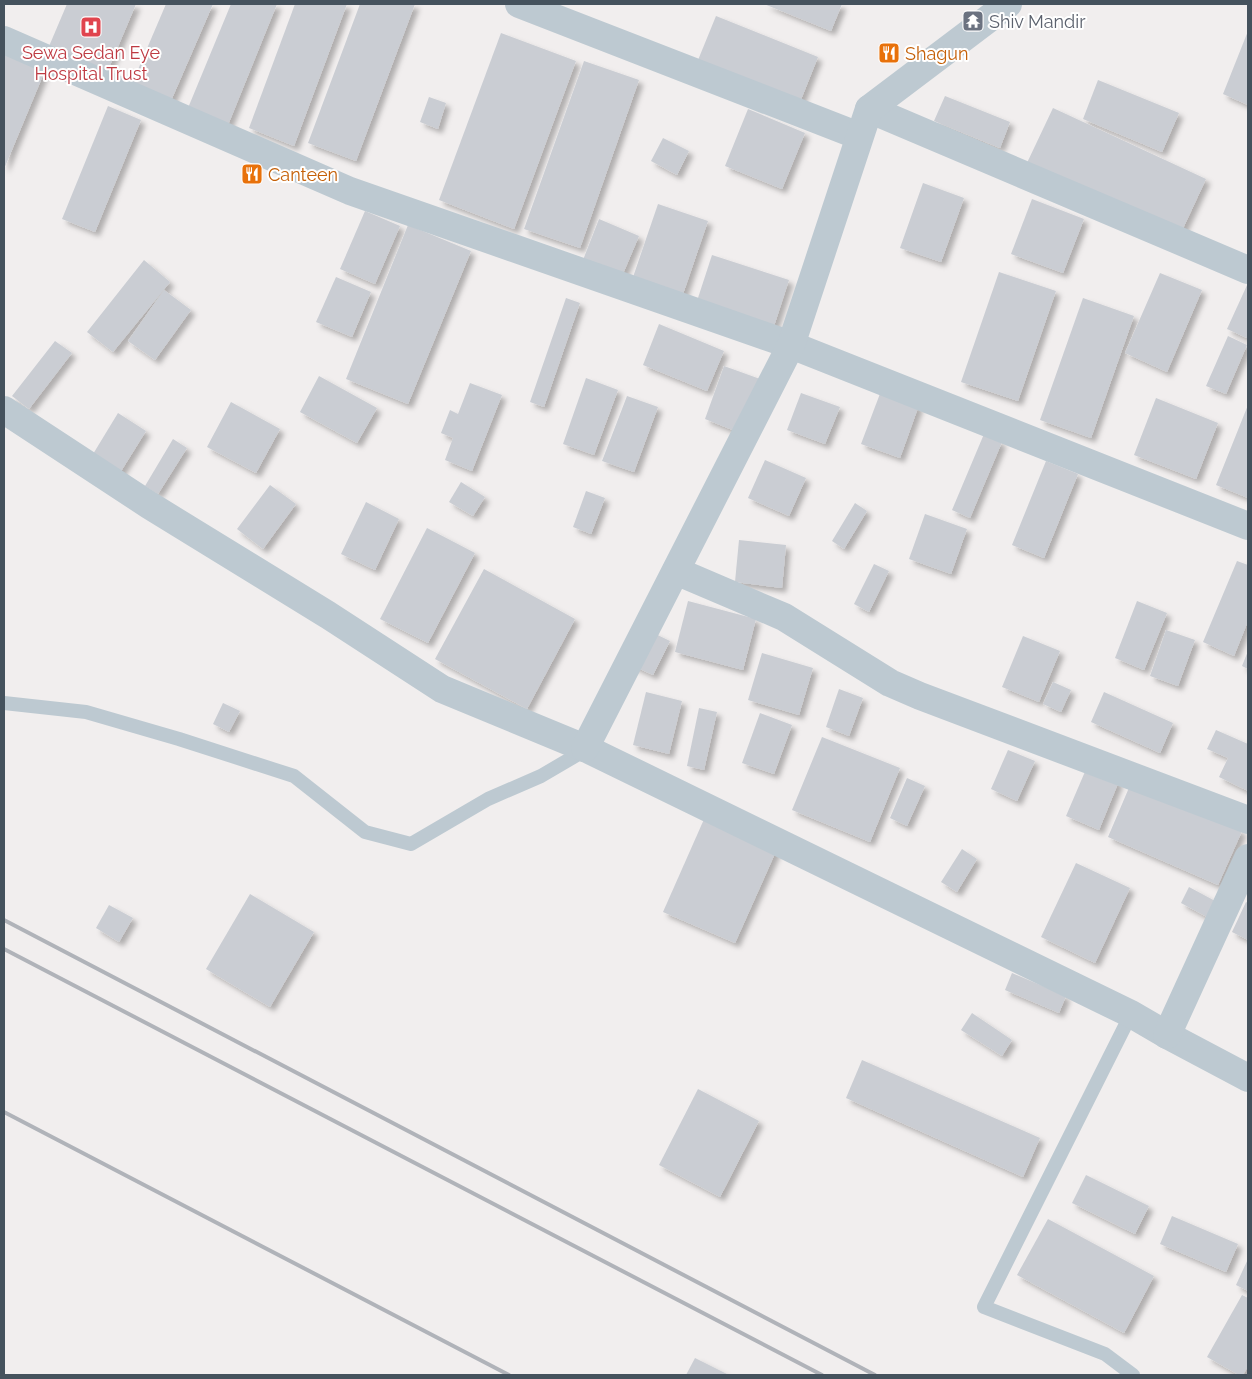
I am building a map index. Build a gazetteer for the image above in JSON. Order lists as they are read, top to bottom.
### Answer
{
  "places": {
    "temple": ["Shiv Mandir"],
    "hospital": ["Sewa Sedan Eye Hospital Trust"],
    "restaurant": ["Shagun", "Canteen"]
  }
}
